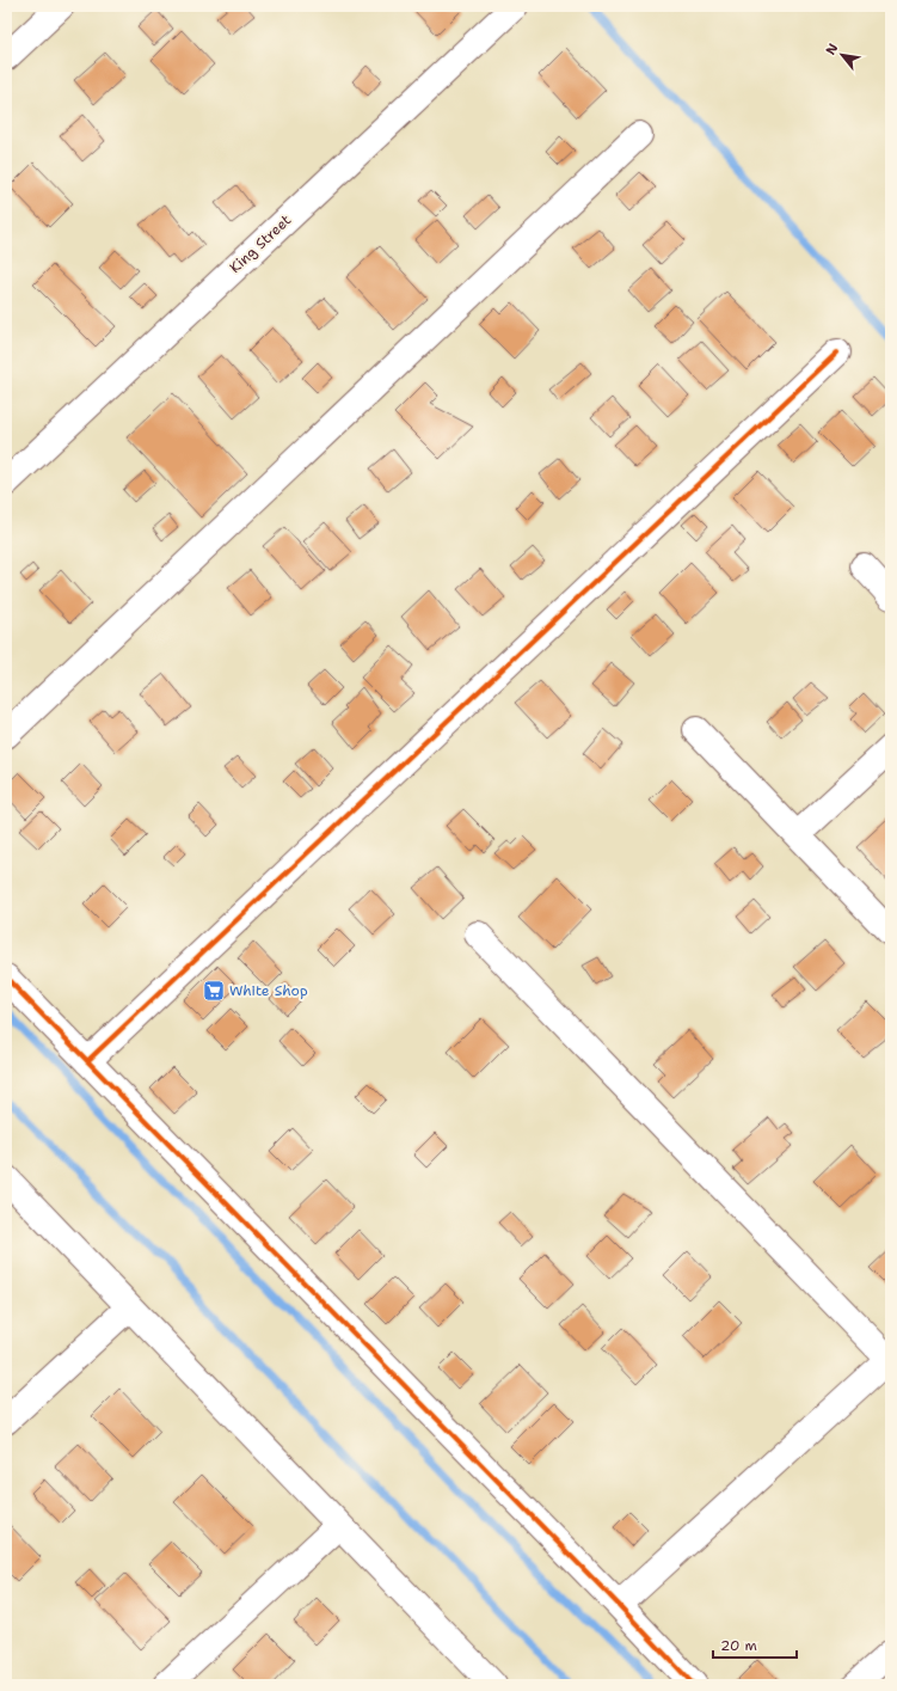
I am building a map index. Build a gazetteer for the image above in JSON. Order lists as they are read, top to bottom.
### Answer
{
  "streets": {
    "street": ["King Street"]
  },
  "places": {
    "supermarket": ["White Shop"]
  },
  "scale_bar": "20 m",
  "north": "top left"
}
